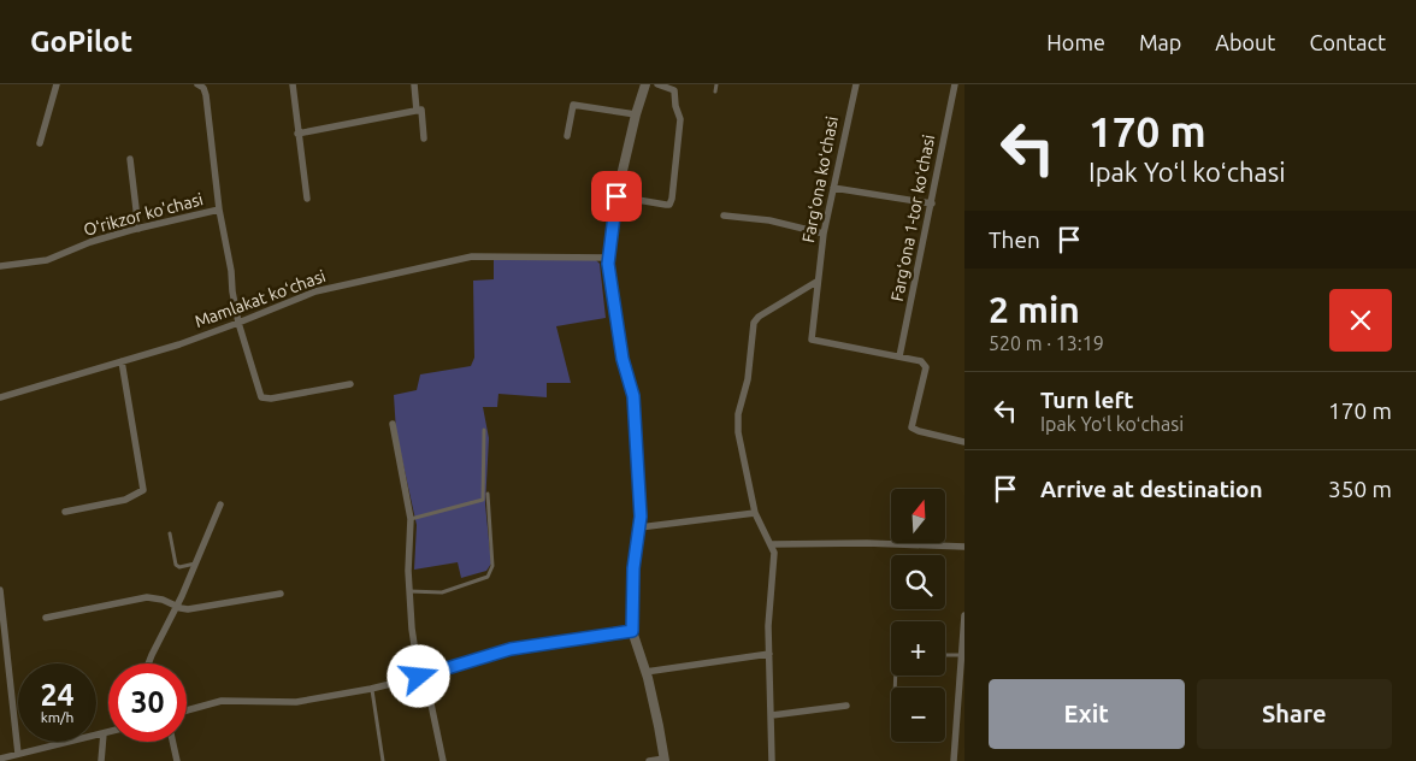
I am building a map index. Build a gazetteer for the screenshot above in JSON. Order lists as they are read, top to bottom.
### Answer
{
  "streets": {
    "street": [
      "Fargʻona koʻchasi",
      "Oʻrikzor ko'chasi",
      "Fargʻona 1-tor koʻchasi",
      "Mamlakat koʻchasi"
    ]
  },
  "crossings": [
    ["Fargʻona koʻchasi", "Fargʻona 1-tor koʻchasi"],
    ["Oʻrikzor ko'chasi", "Mamlakat koʻchasi"]
  ],
  "north": "top",
  "page": {
    "header": "GoPilot",
    "nav": [
      "Home",
      "Map",
      "About",
      "Contact"
    ],
    "turn": ["170 m", "Ipak Yoʻl koʻchasi"],
    "then": "Then",
    "heading": ["2 min", "520 m · 13:19"],
    "list": [
      {
        "name": "Turn left",
        "note": "Ipak Yoʻl koʻchasi",
        "value": "170 m"
      },
      {
        "name": "Arrive at destination",
        "value": "350 m"
      }
    ],
    "map_buttons": ["+", "−"],
    "speed": "24 km/h",
    "limit": "30",
    "buttons": ["Exit", "Share"]
  }
}
